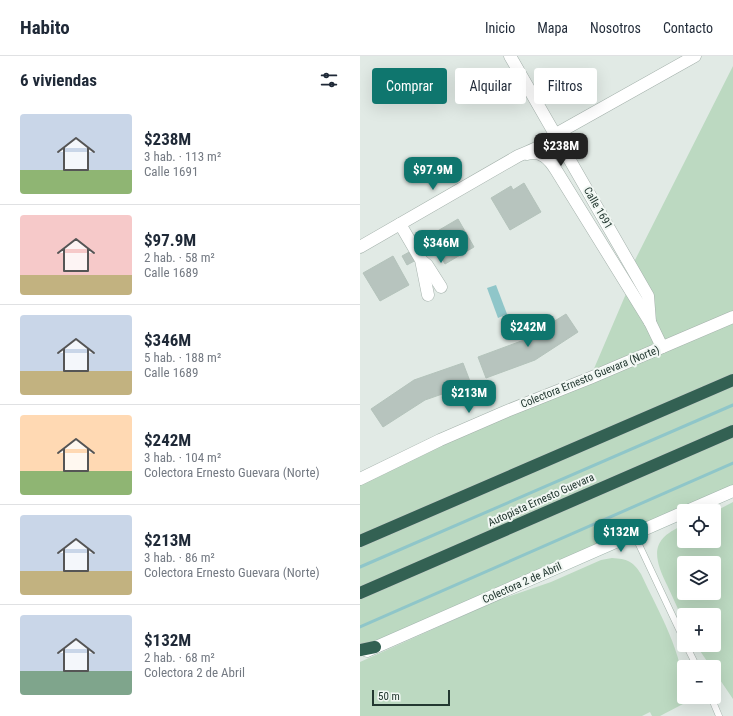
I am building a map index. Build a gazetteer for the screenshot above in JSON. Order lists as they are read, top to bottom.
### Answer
{
  "streets": {
    "highway": ["Autopista Ernesto Guevara"],
    "street": ["Calle 1691", "Colectora Ernesto Guevara (Norte)", "Colectora 2 de Abril"]
  },
  "crossings": [
    ["Calle 1691", "Colectora Ernesto Guevara (Norte)"]
  ],
  "scale_bar": "50 m",
  "page": {
    "header": "Habito",
    "nav": [
      "Inicio",
      "Mapa",
      "Nosotros",
      "Contacto"
    ],
    "heading": "6 viviendas",
    "chip": ["Comprar", "Alquilar", "Filtros"],
    "list": [
      {
        "name": "$238M",
        "note": "3 hab. · 113 m² · Calle 1691"
      },
      {
        "name": "$97.9M",
        "note": "2 hab. · 58 m² · Calle 1689"
      },
      {
        "name": "$346M",
        "note": "5 hab. · 188 m² · Calle 1689"
      },
      {
        "name": "$242M",
        "note": "3 hab. · 104 m² · Colectora Ernesto Guevara (Norte)"
      },
      {
        "name": "$213M",
        "note": "3 hab. · 86 m² · Colectora Ernesto Guevara (Norte)"
      },
      {
        "name": "$132M",
        "note": "2 hab. · 68 m² · Colectora 2 de Abril"
      }
    ],
    "price": [
      "$238M",
      "$97.9M",
      "$346M",
      "$242M",
      "$213M",
      "$132M"
    ],
    "map_buttons": ["+", "−"],
    "scale": "50 m"
  }
}
